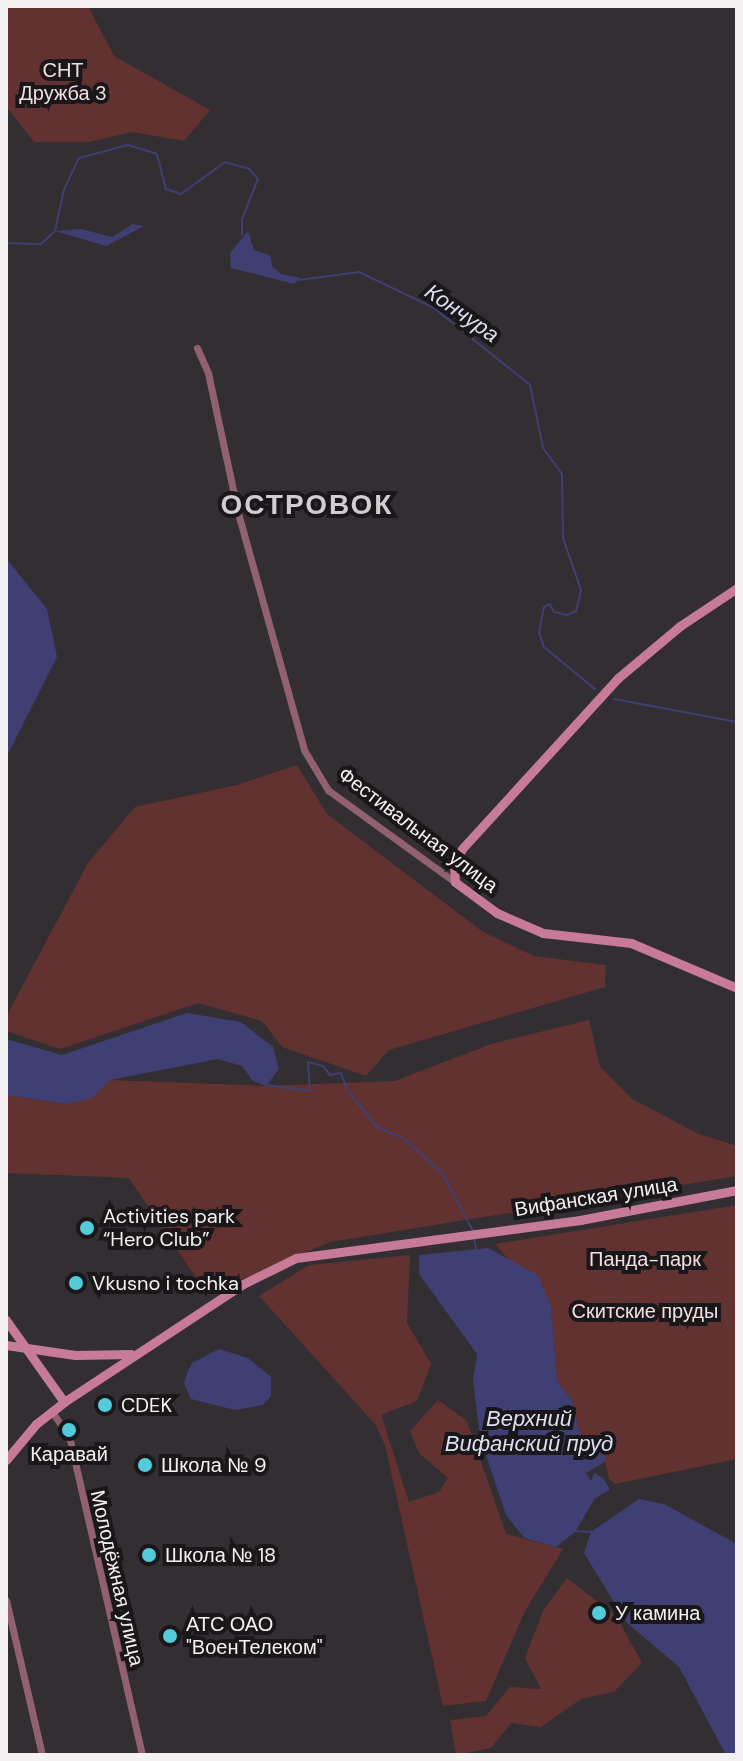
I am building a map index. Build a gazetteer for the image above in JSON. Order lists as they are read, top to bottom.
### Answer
{
  "streets": {
    "main road": ["Фестивальная улица", "Вифанская улица"],
    "street": ["Молодёжная улица"]
  },
  "crossings": [
    ["Вифанская улица", "Молодёжная улица"]
  ],
  "districts": ["ОСТРОВОК"],
  "water": ["Кончура", "Верхний Вифанский пруд"],
  "parks": ["СНТ Дружба 3", "Панда-парк", "Скитские пруды"],
  "places": [
    "Activities park “Hero Club”",
    "Vkusno i tochka",
    "CDEK",
    "Каравай",
    "Школа № 9",
    "Школа № 18",
    "У камина",
    "АТС ОАО \"ВоенТелеком\""
  ]
}
